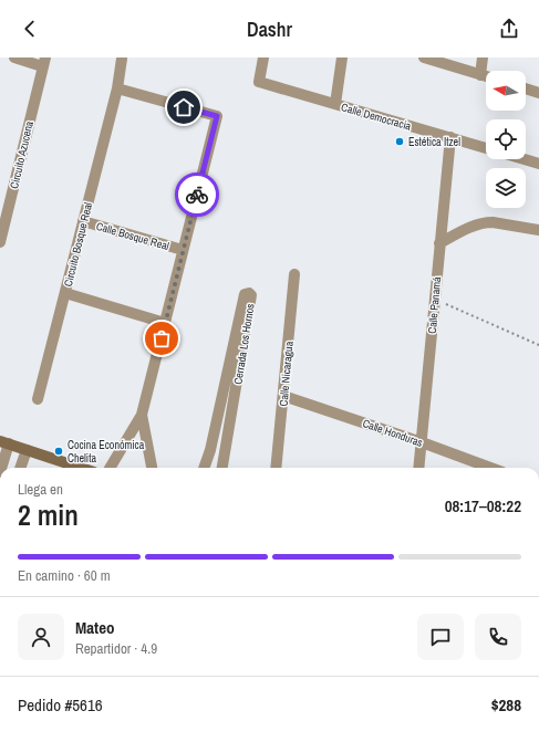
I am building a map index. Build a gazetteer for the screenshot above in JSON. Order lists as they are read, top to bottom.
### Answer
{
  "streets": {
    "street": [
      "Calle Democracia",
      "Circuito Azucena",
      "Calle Bosque Real",
      "Circuito Bosque Real",
      "Calle Panamá",
      "Cerrada Los Hornos",
      "Calle Nicaragua",
      "Calle Honduras"
    ]
  },
  "crossings": [
    ["Calle Democracia", "Calle Panamá"],
    ["Calle Bosque Real", "Circuito Bosque Real"],
    ["Calle Panamá", "Calle Honduras"],
    ["Calle Nicaragua", "Calle Honduras"]
  ],
  "places": ["Estética Itzel", "Cocina Económica Chelita"],
  "north": "left",
  "page": {
    "header": "Dashr",
    "heading": ["2 min", "Llega en", "08:17–08:22"],
    "panel": [
      "Mateo",
      "Repartidor · 4.9",
      "Pedido #5616",
      "$288"
    ],
    "bar": "En camino · 60 m"
  }
}
